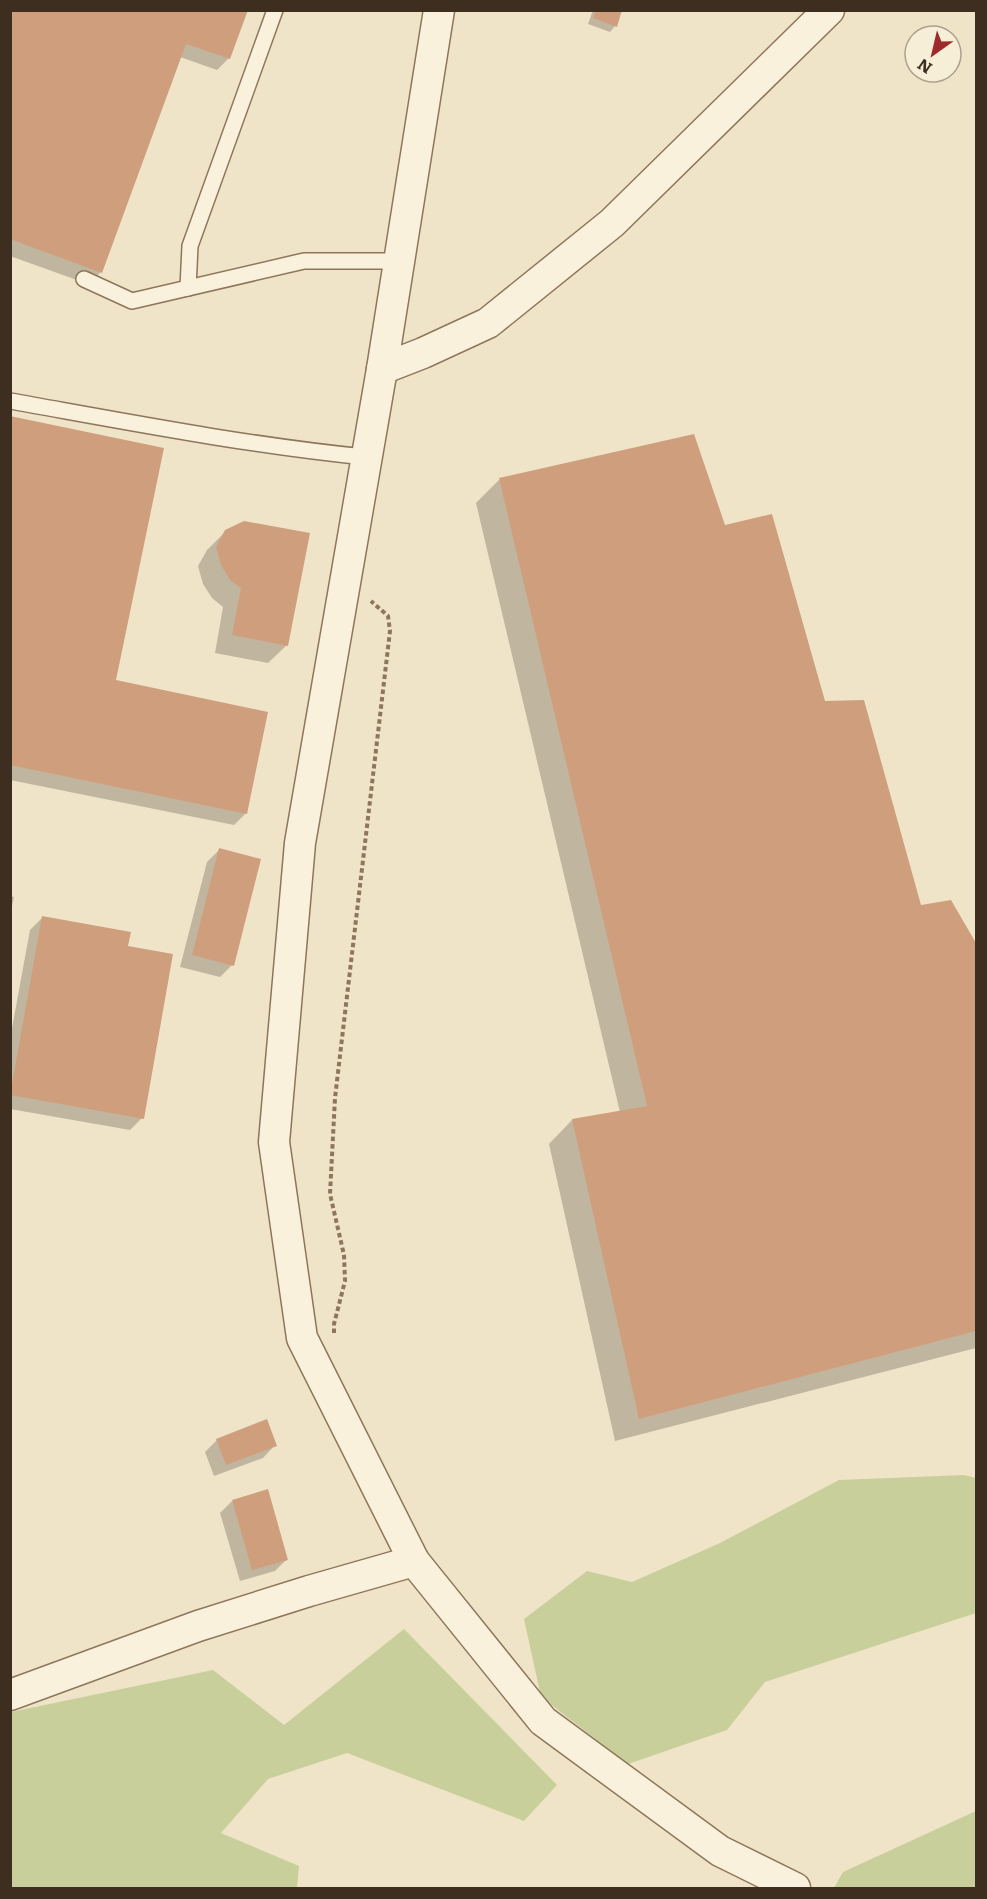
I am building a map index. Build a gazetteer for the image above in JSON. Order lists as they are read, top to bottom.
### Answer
{
  "north": "bottom left"
}
